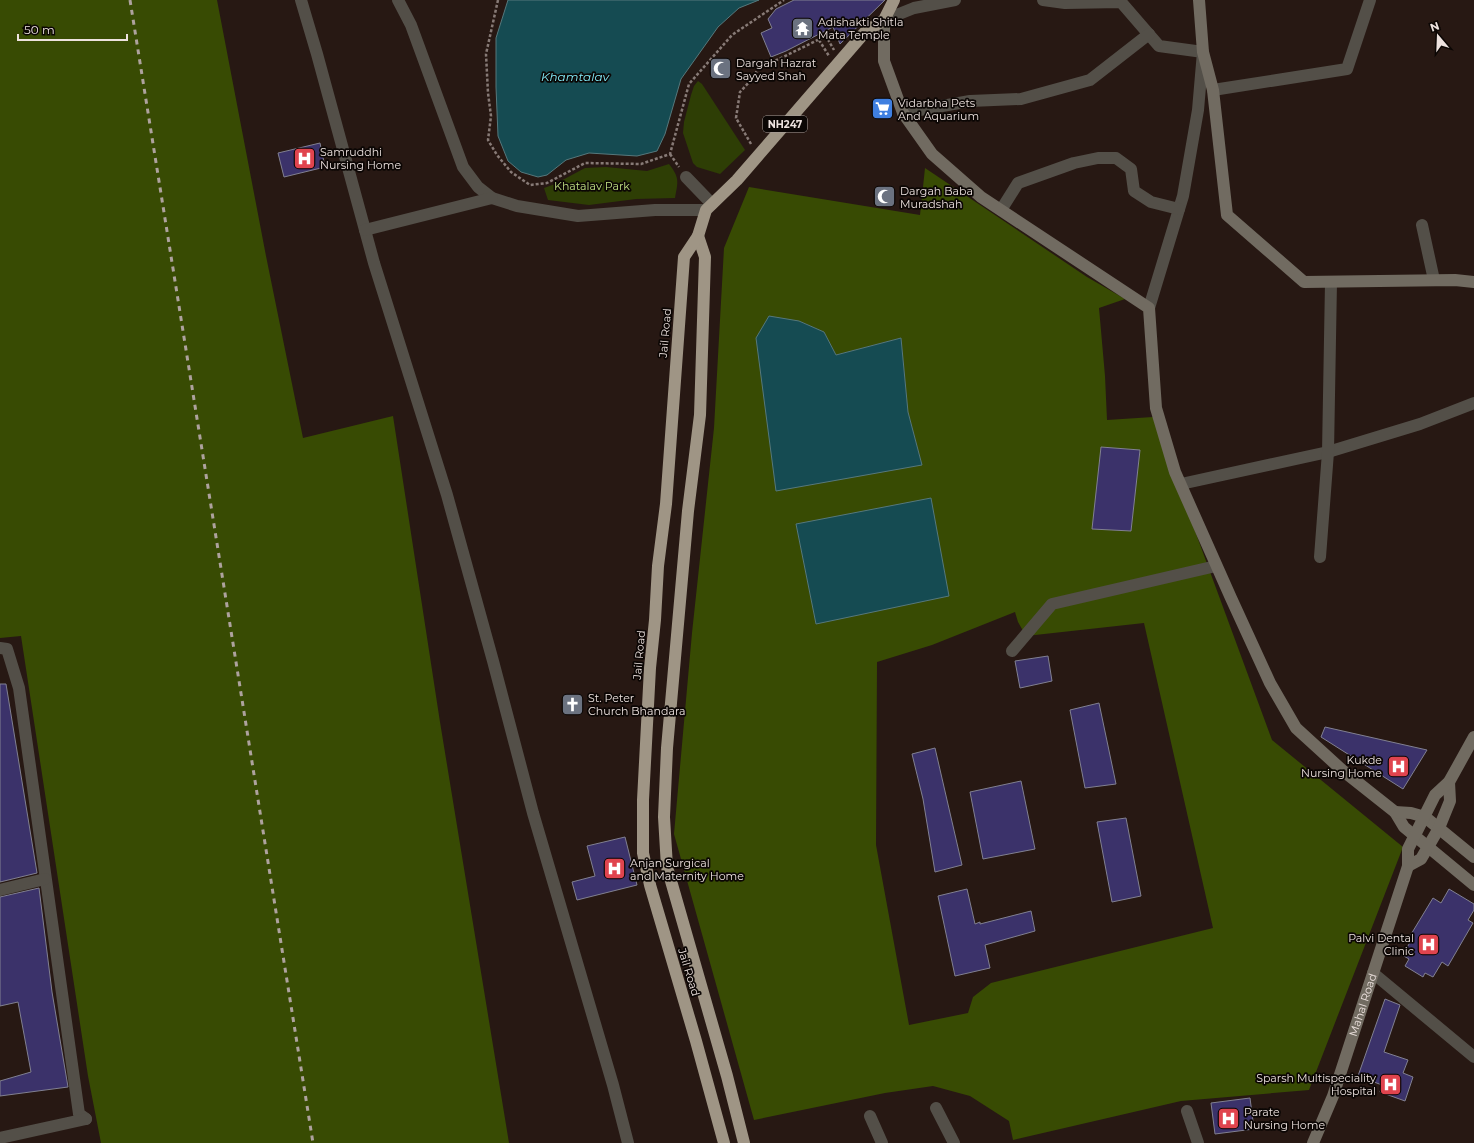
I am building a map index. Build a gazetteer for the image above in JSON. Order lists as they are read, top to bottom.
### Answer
{
  "streets": {
    "highway": ["NH247", "Jail Road"],
    "main road": ["Mahal Road"]
  },
  "water": ["Khamtalav"],
  "parks": ["Khatalav Park"],
  "places": {
    "temple": ["Adishakti Shitla Mata Temple"],
    "mosque": ["Dargah Hazrat Sayyed Shah", "Dargah Baba Muradshah"],
    "supermarket": ["Vidarbha Pets And Aquarium"],
    "hospital": [
      "Samruddhi Nursing Home",
      "Kukde Nursing Home",
      "Anjan Surgical and Maternity Home",
      "Palvi Dental Clinic",
      "Sparsh Multispeciality Hospital",
      "Parate Nursing Home"
    ],
    "church": ["St. Peter Church Bhandara"]
  },
  "scale_bar": "50 m",
  "north": "top"
}
